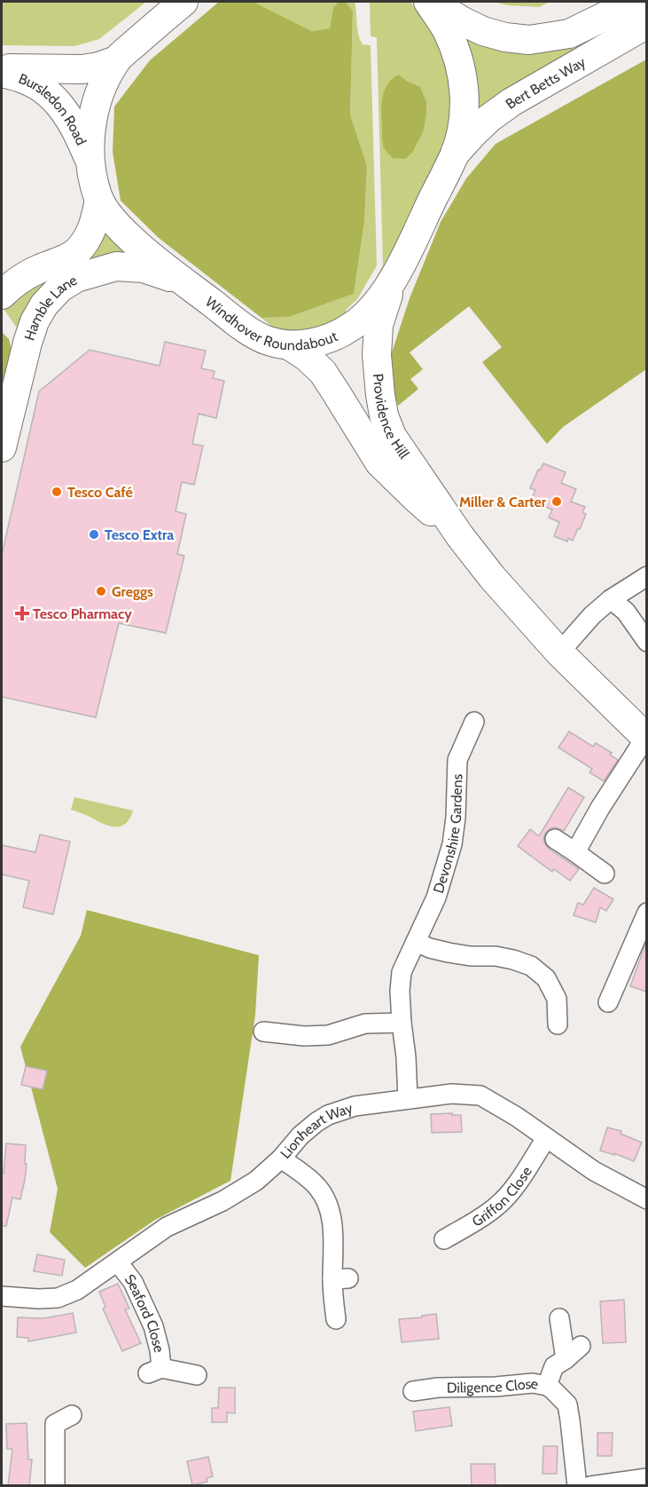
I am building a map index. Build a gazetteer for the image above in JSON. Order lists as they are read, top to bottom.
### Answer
{
  "streets": {
    "main road": [
      "Bert Betts Way",
      "Bursledon Road",
      "Hamble Lane",
      "Windhover Roundabout",
      "Providence Hill"
    ],
    "street": [
      "Devonshire Gardens",
      "Lionheart Way",
      "Griffon Close",
      "Seaford Close",
      "Diligence Close"
    ]
  },
  "crossings": [
    ["Bert Betts Way", "Windhover Roundabout"],
    ["Bursledon Road", "Windhover Roundabout"],
    ["Hamble Lane", "Windhover Roundabout"],
    ["Windhover Roundabout", "Providence Hill"],
    ["Devonshire Gardens", "Lionheart Way"],
    ["Lionheart Way", "Griffon Close"],
    ["Lionheart Way", "Seaford Close"]
  ],
  "places": {
    "other": [
      "Tesco Café",
      "Miller & Carter",
      "Tesco Extra",
      "Greggs"
    ],
    "health": ["Tesco Pharmacy"]
  }
}
